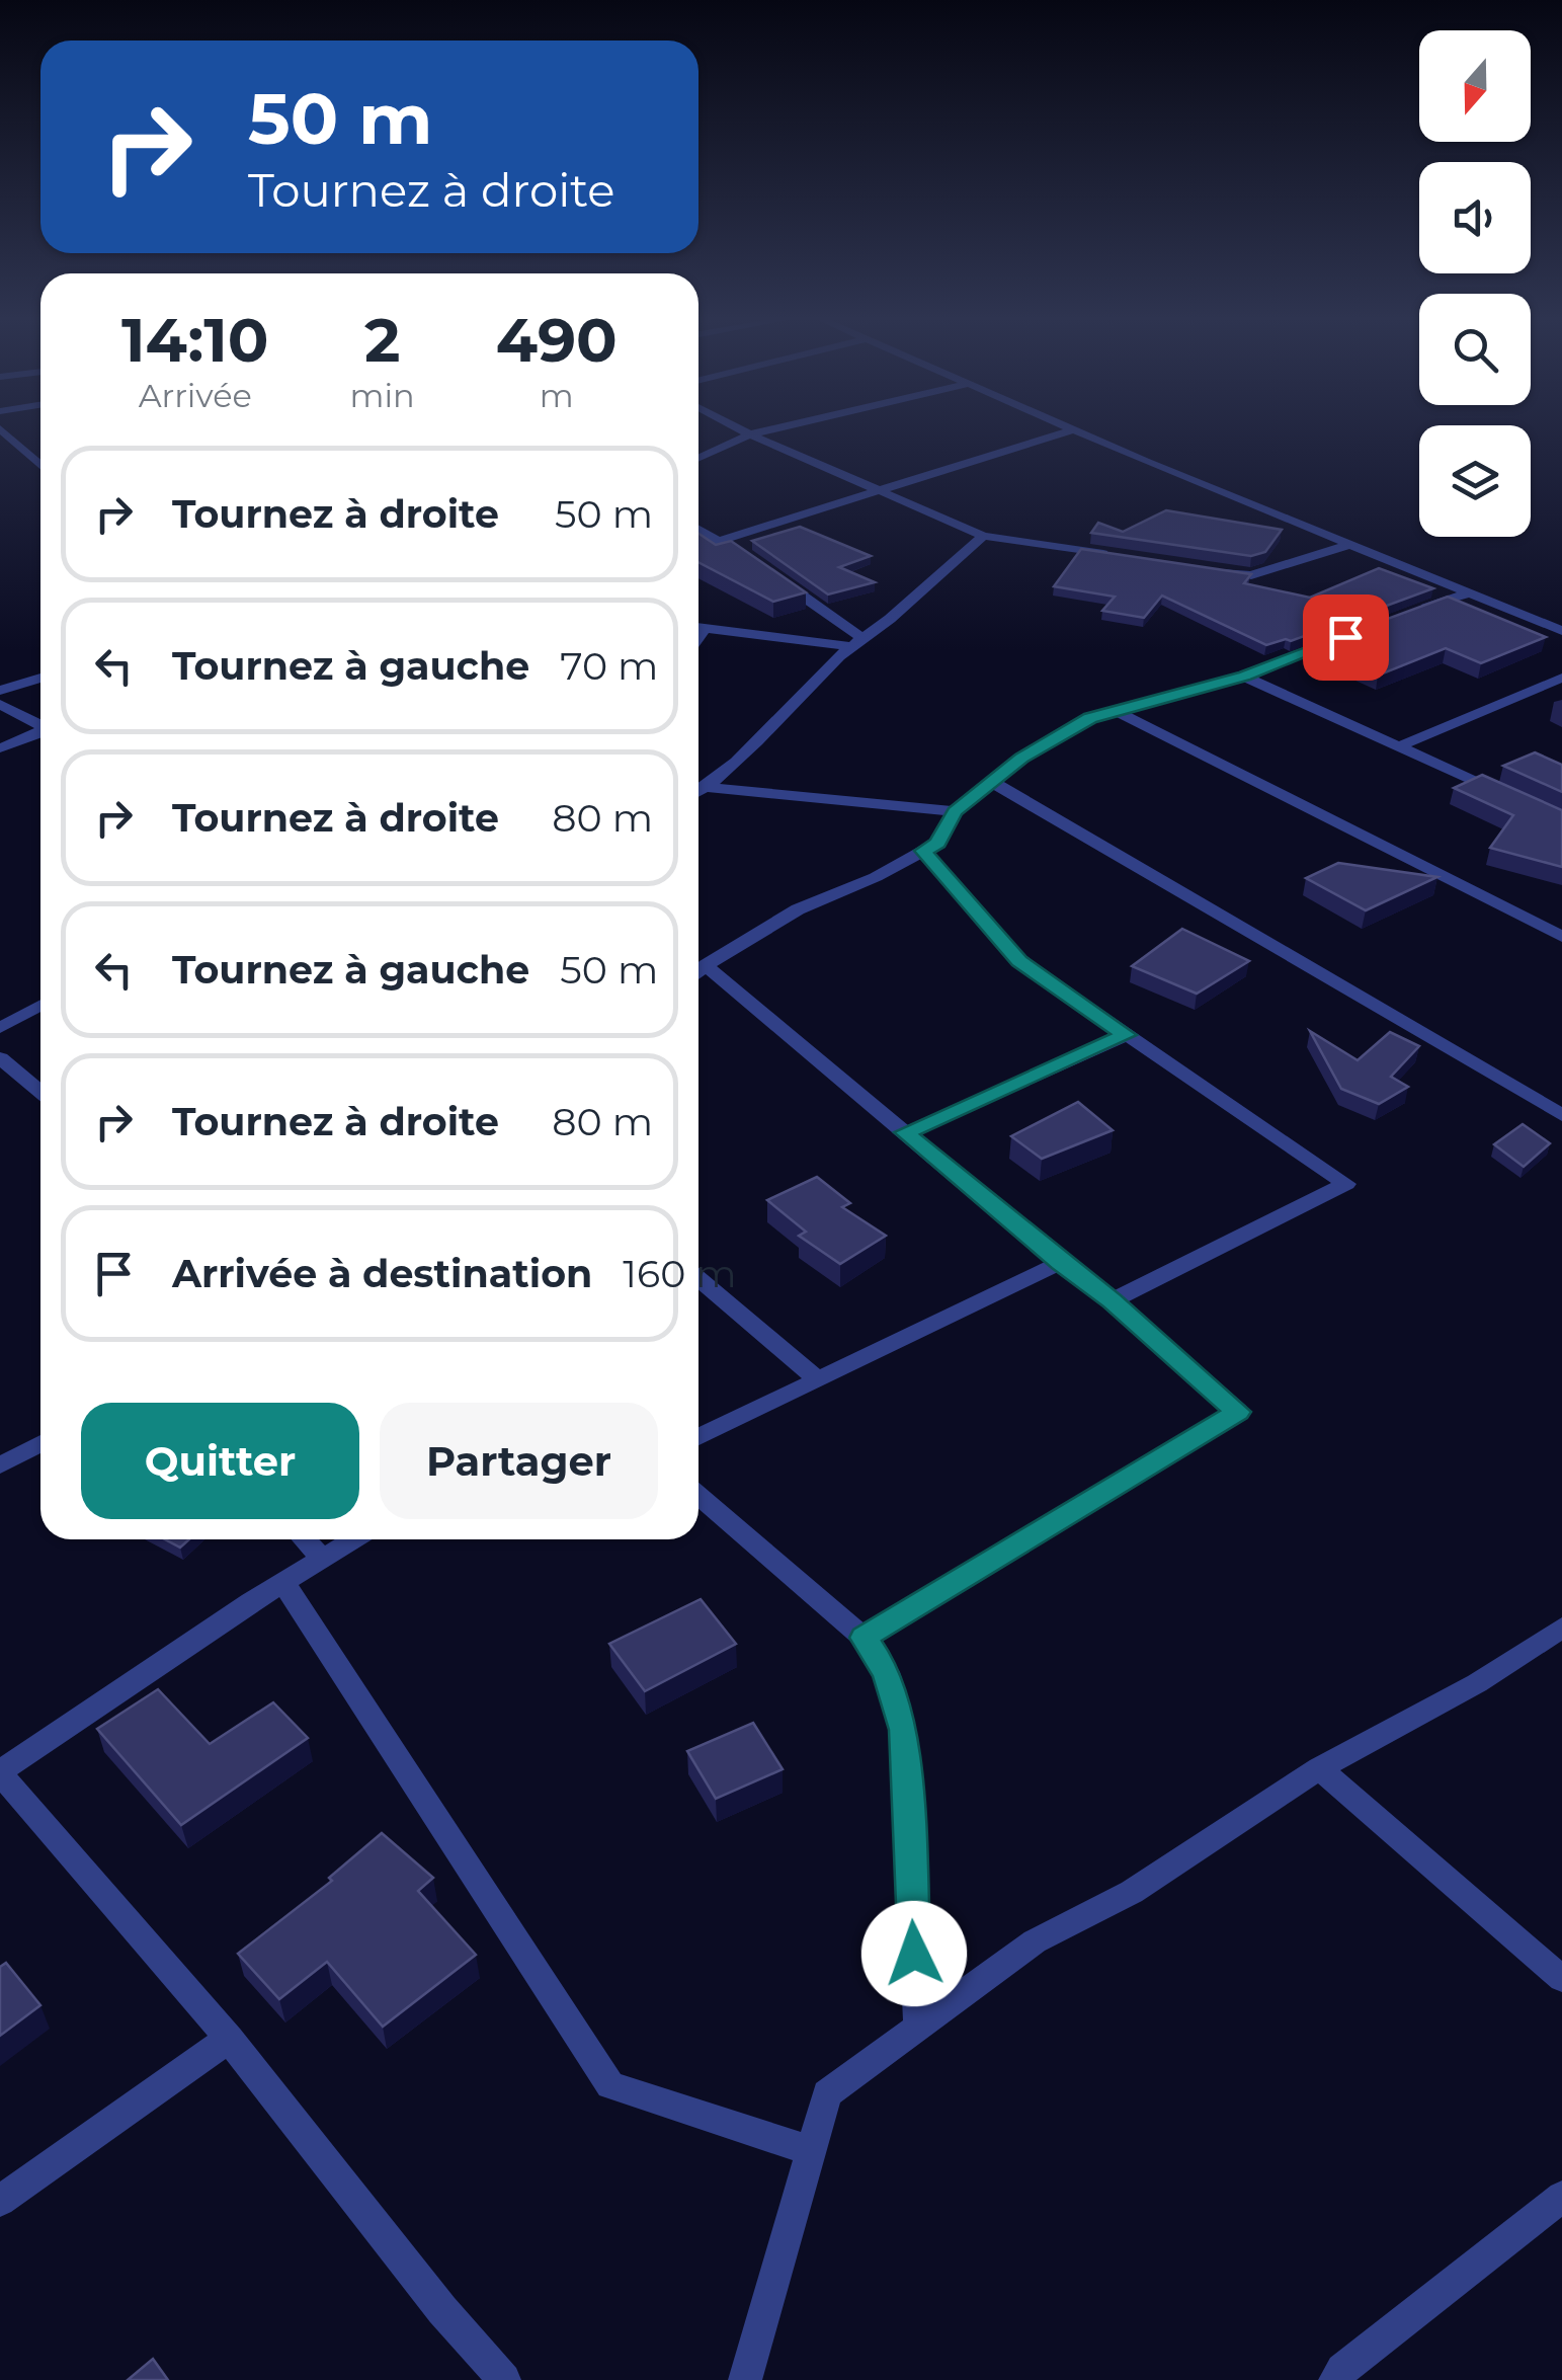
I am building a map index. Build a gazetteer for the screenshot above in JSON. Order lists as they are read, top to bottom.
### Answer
{
  "north": "bottom",
  "page": {
    "turn": ["50 m", "Tournez à droite"],
    "eta": [
      "14:10",
      "Arrivée",
      "2",
      "min",
      "490",
      "m"
    ],
    "list": [
      {
        "name": "Tournez à droite",
        "value": "50 m"
      },
      {
        "name": "Tournez à gauche",
        "value": "70 m"
      },
      {
        "name": "Tournez à droite",
        "value": "80 m"
      },
      {
        "name": "Tournez à gauche",
        "value": "50 m"
      },
      {
        "name": "Tournez à droite",
        "value": "80 m"
      },
      {
        "name": "Arrivée à destination",
        "value": "160 m"
      }
    ],
    "buttons": ["Quitter", "Partager"]
  }
}
